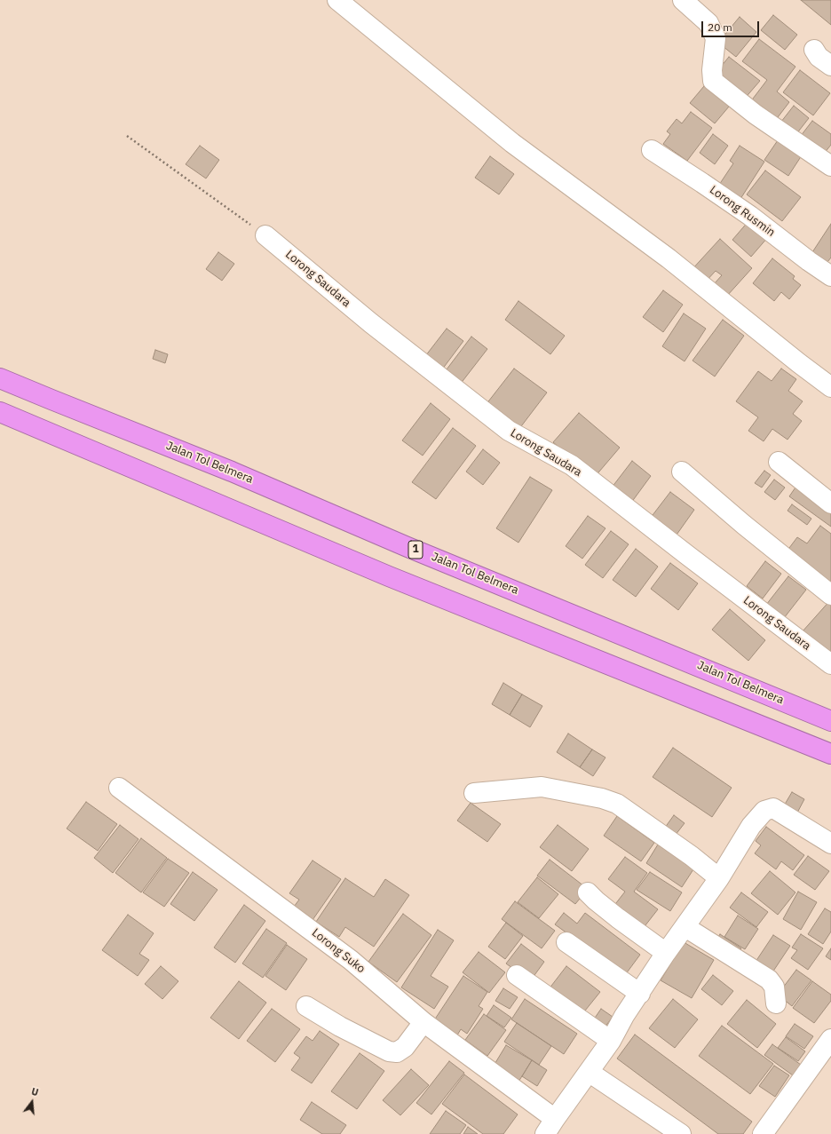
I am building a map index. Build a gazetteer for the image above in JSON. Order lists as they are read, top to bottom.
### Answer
{
  "streets": {
    "highway": ["Jalan Tol Belmera", "1"],
    "street": ["Lorong Rusmin", "Lorong Saudara", "Lorong Suko"]
  },
  "scale_bar": "20 m",
  "north": "top"
}
